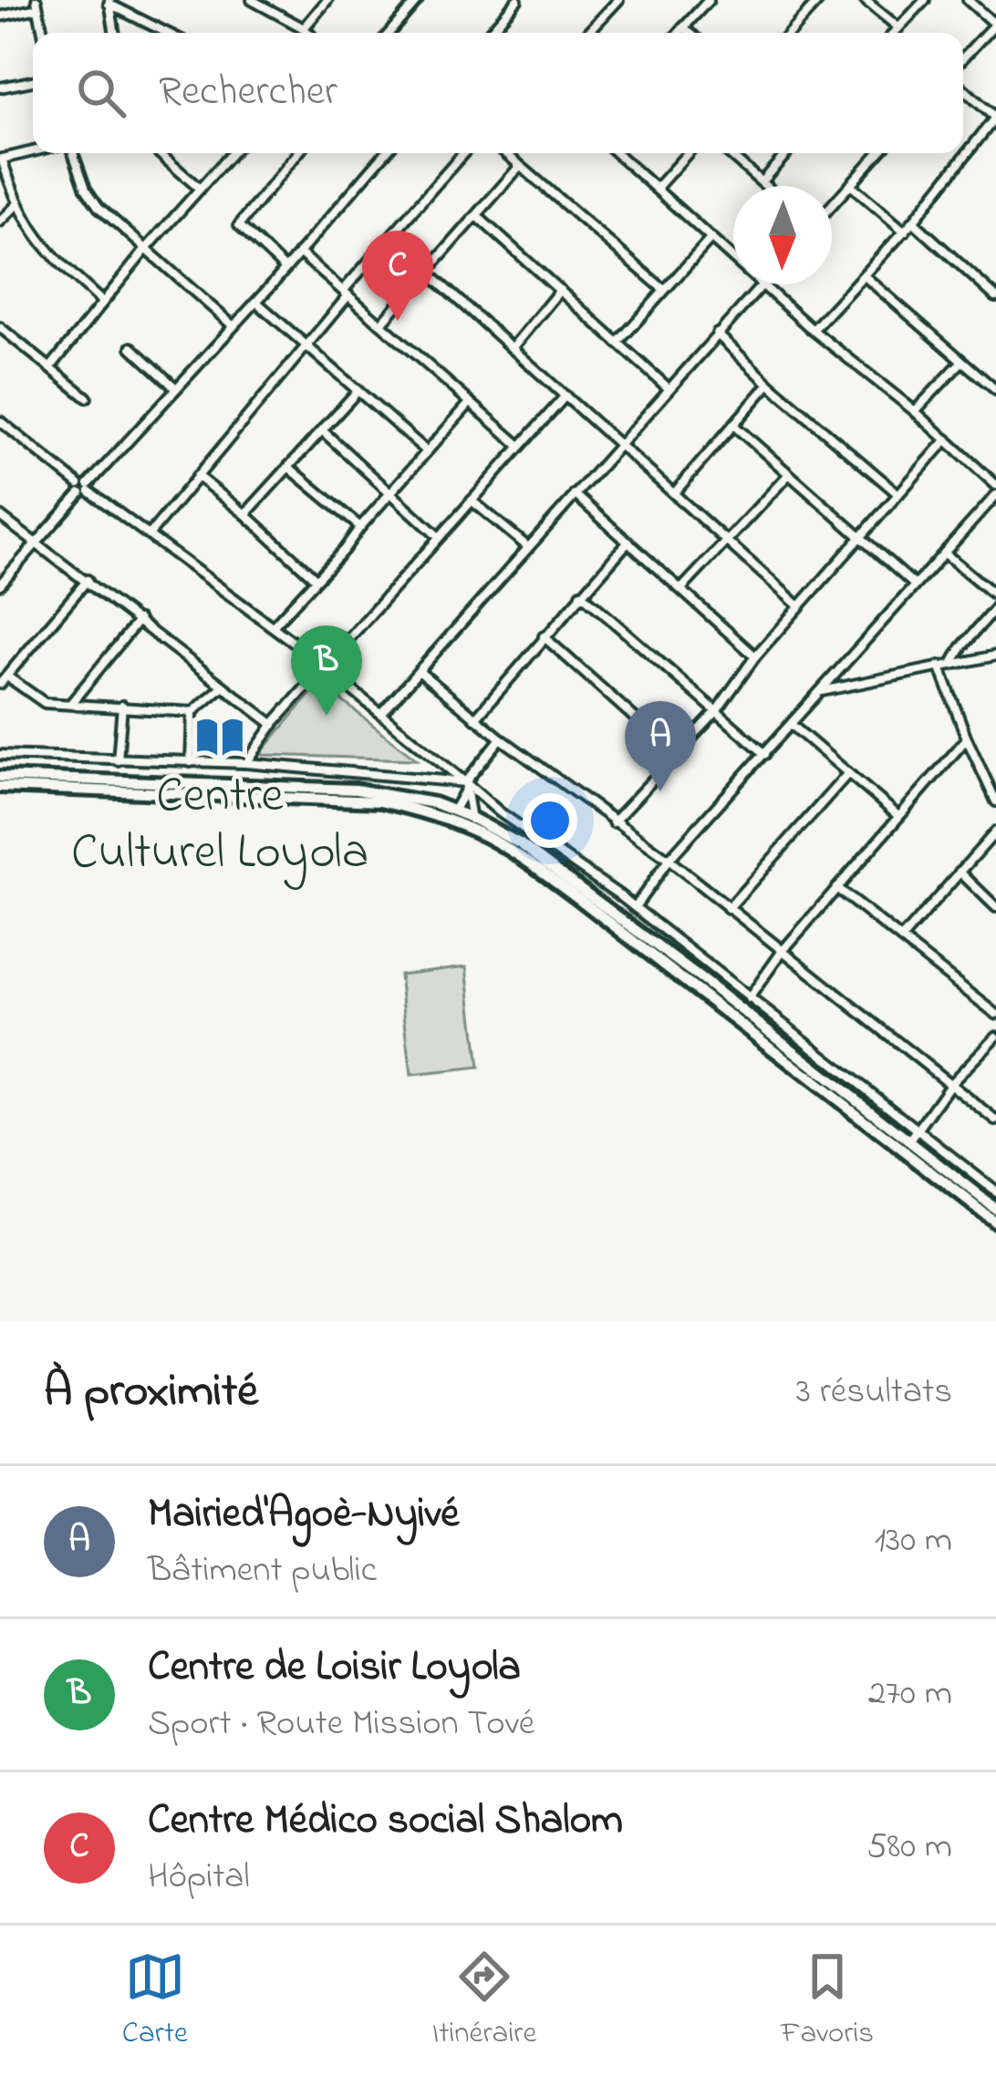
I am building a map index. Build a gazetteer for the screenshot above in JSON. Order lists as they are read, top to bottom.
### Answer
{
  "places": {
    "library": ["Centre Culturel Loyola"]
  },
  "north": "bottom",
  "page": {
    "search": "Rechercher",
    "pins": ["C", "B", "A"],
    "heading": ["À proximité", "3 résultats"],
    "list": [
      {
        "mark": "A",
        "name": "Mairied'Agoè-Nyivé",
        "note": "Bâtiment public",
        "value": "130 m"
      },
      {
        "mark": "B",
        "name": "Centre de Loisir Loyola",
        "note": "Sport · Route Mission Tové",
        "value": "270 m"
      },
      {
        "mark": "C",
        "name": "Centre Médico social Shalom",
        "note": "Hôpital",
        "value": "580 m"
      }
    ],
    "nav": ["Carte", "Itinéraire", "Favoris"]
  }
}
